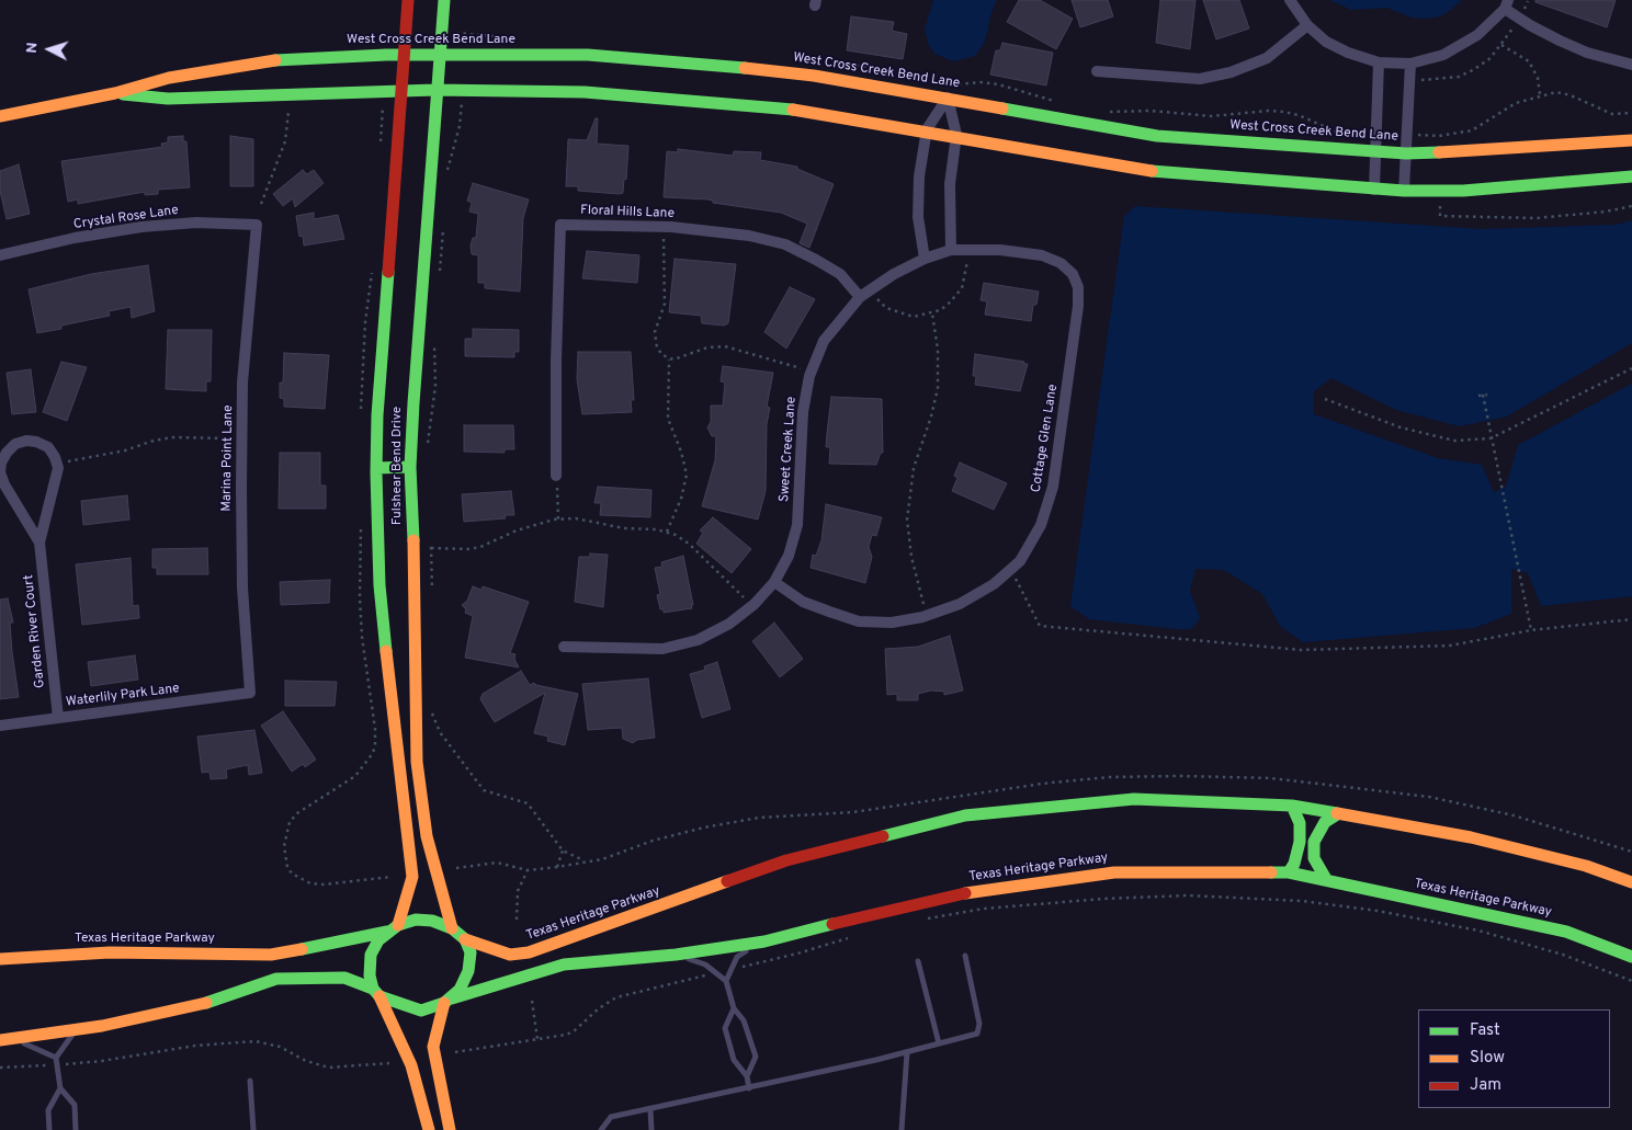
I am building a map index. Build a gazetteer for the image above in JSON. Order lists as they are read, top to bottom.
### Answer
{
  "streets": {
    "main road": ["West Cross Creek Bend Lane", "Fulshear Bend Drive", "Texas Heritage Parkway"],
    "street": [
      "Floral Hills Lane",
      "Crystal Rose Lane",
      "Cottage Glen Lane",
      "Sweet Creek Lane",
      "Marina Point Lane",
      "Garden River Court",
      "Waterlily Park Lane"
    ]
  },
  "crossings": [
    ["West Cross Creek Bend Lane", "Fulshear Bend Drive"],
    ["Floral Hills Lane", "Sweet Creek Lane"],
    ["Crystal Rose Lane", "Marina Point Lane"],
    ["Cottage Glen Lane", "Sweet Creek Lane"],
    ["Marina Point Lane", "Waterlily Park Lane"],
    ["Fulshear Bend Drive", "Texas Heritage Parkway"],
    ["Garden River Court", "Waterlily Park Lane"]
  ],
  "legend": ["Fast", "Slow", "Jam"],
  "north": "left"
}
